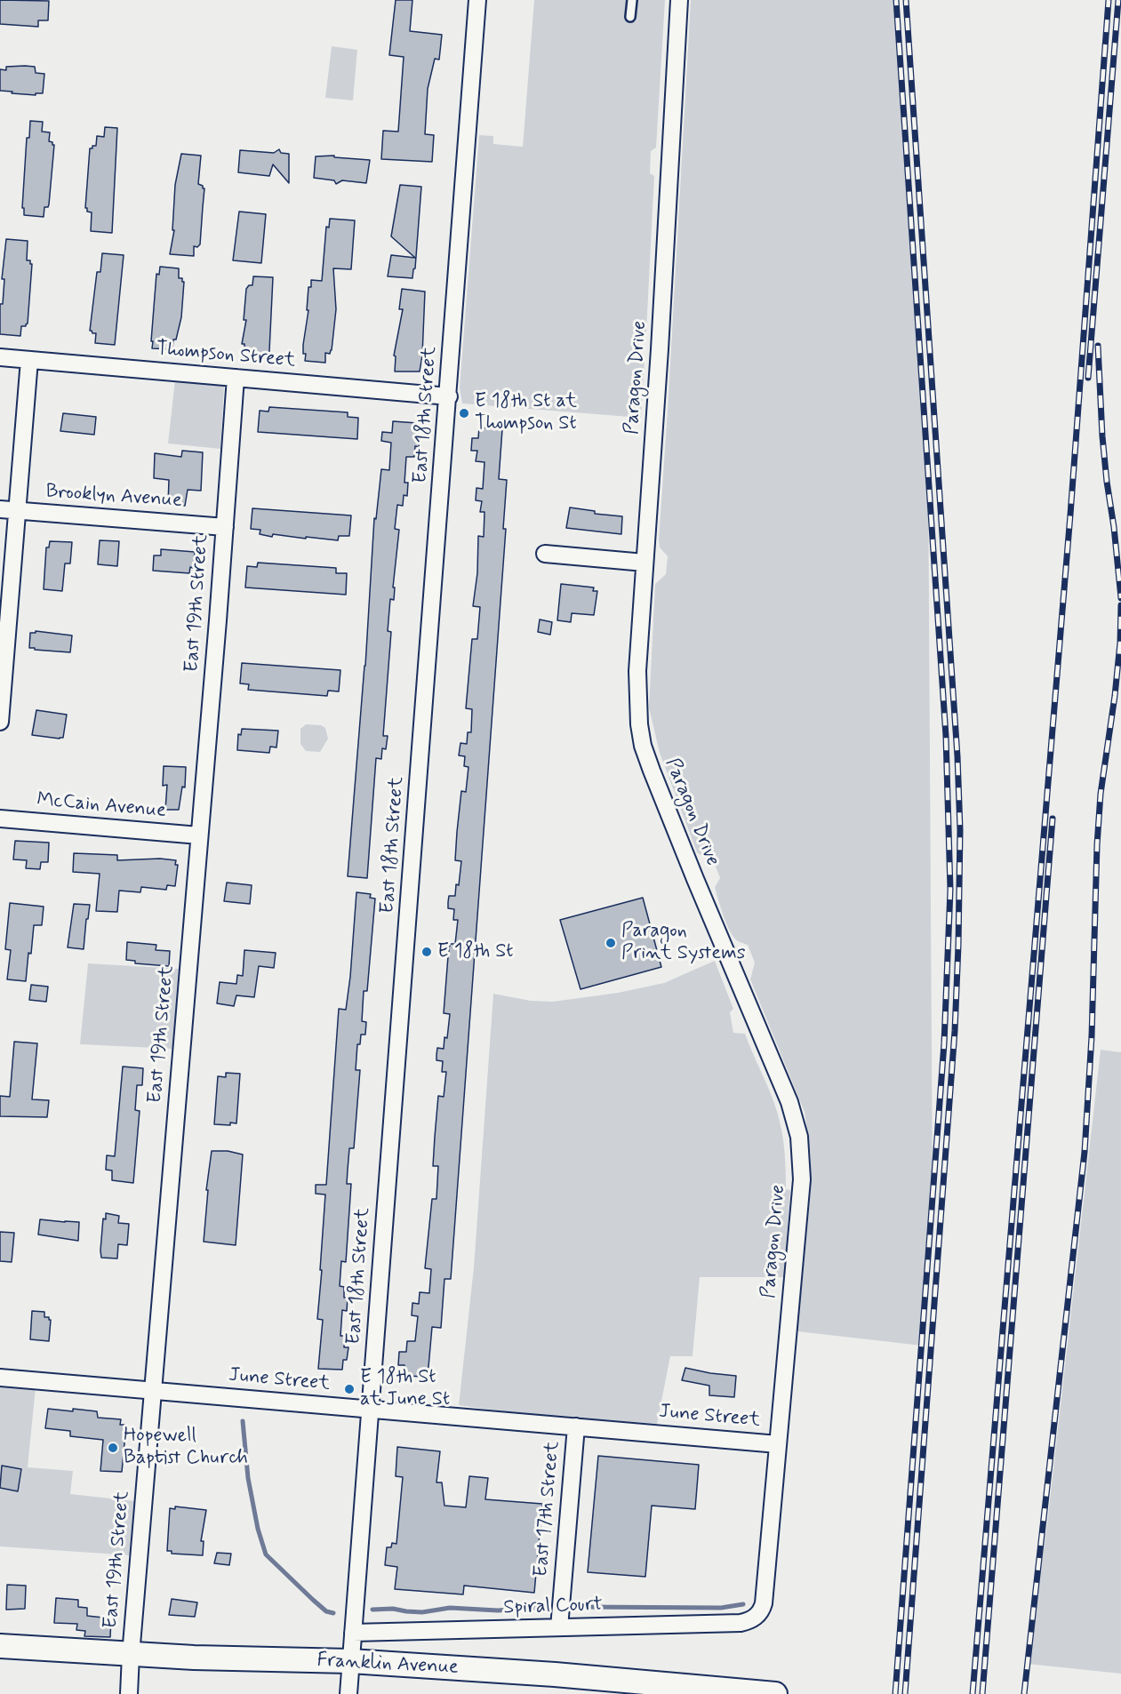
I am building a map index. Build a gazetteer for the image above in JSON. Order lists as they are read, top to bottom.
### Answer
{
  "streets": {
    "street": [
      "Thompson Street",
      "Paragon Drive",
      "East 18th Street",
      "Brooklyn Avenue",
      "East 19th Street",
      "McCain Avenue",
      "June Street",
      "East 17th Street",
      "Spiral Court",
      "Franklin Avenue"
    ]
  },
  "crossings": [
    ["Thompson Street", "East 18th Street"],
    ["Thompson Street", "East 19th Street"],
    ["Paragon Drive", "June Street"],
    ["Paragon Drive", "Spiral Court"],
    ["East 18th Street", "June Street"],
    ["East 18th Street", "Spiral Court"],
    ["East 18th Street", "Franklin Avenue"],
    ["Brooklyn Avenue", "East 19th Street"],
    ["East 19th Street", "McCain Avenue"],
    ["East 19th Street", "June Street"],
    ["East 19th Street", "Franklin Avenue"],
    ["June Street", "East 17th Street"],
    ["East 17th Street", "Spiral Court"]
  ],
  "places": [
    "E 18th St at Thompson St",
    "Paragon Print Systems",
    "E 18th St",
    "E 18th St at June St",
    "Hopewell Baptist Church"
  ]
}
